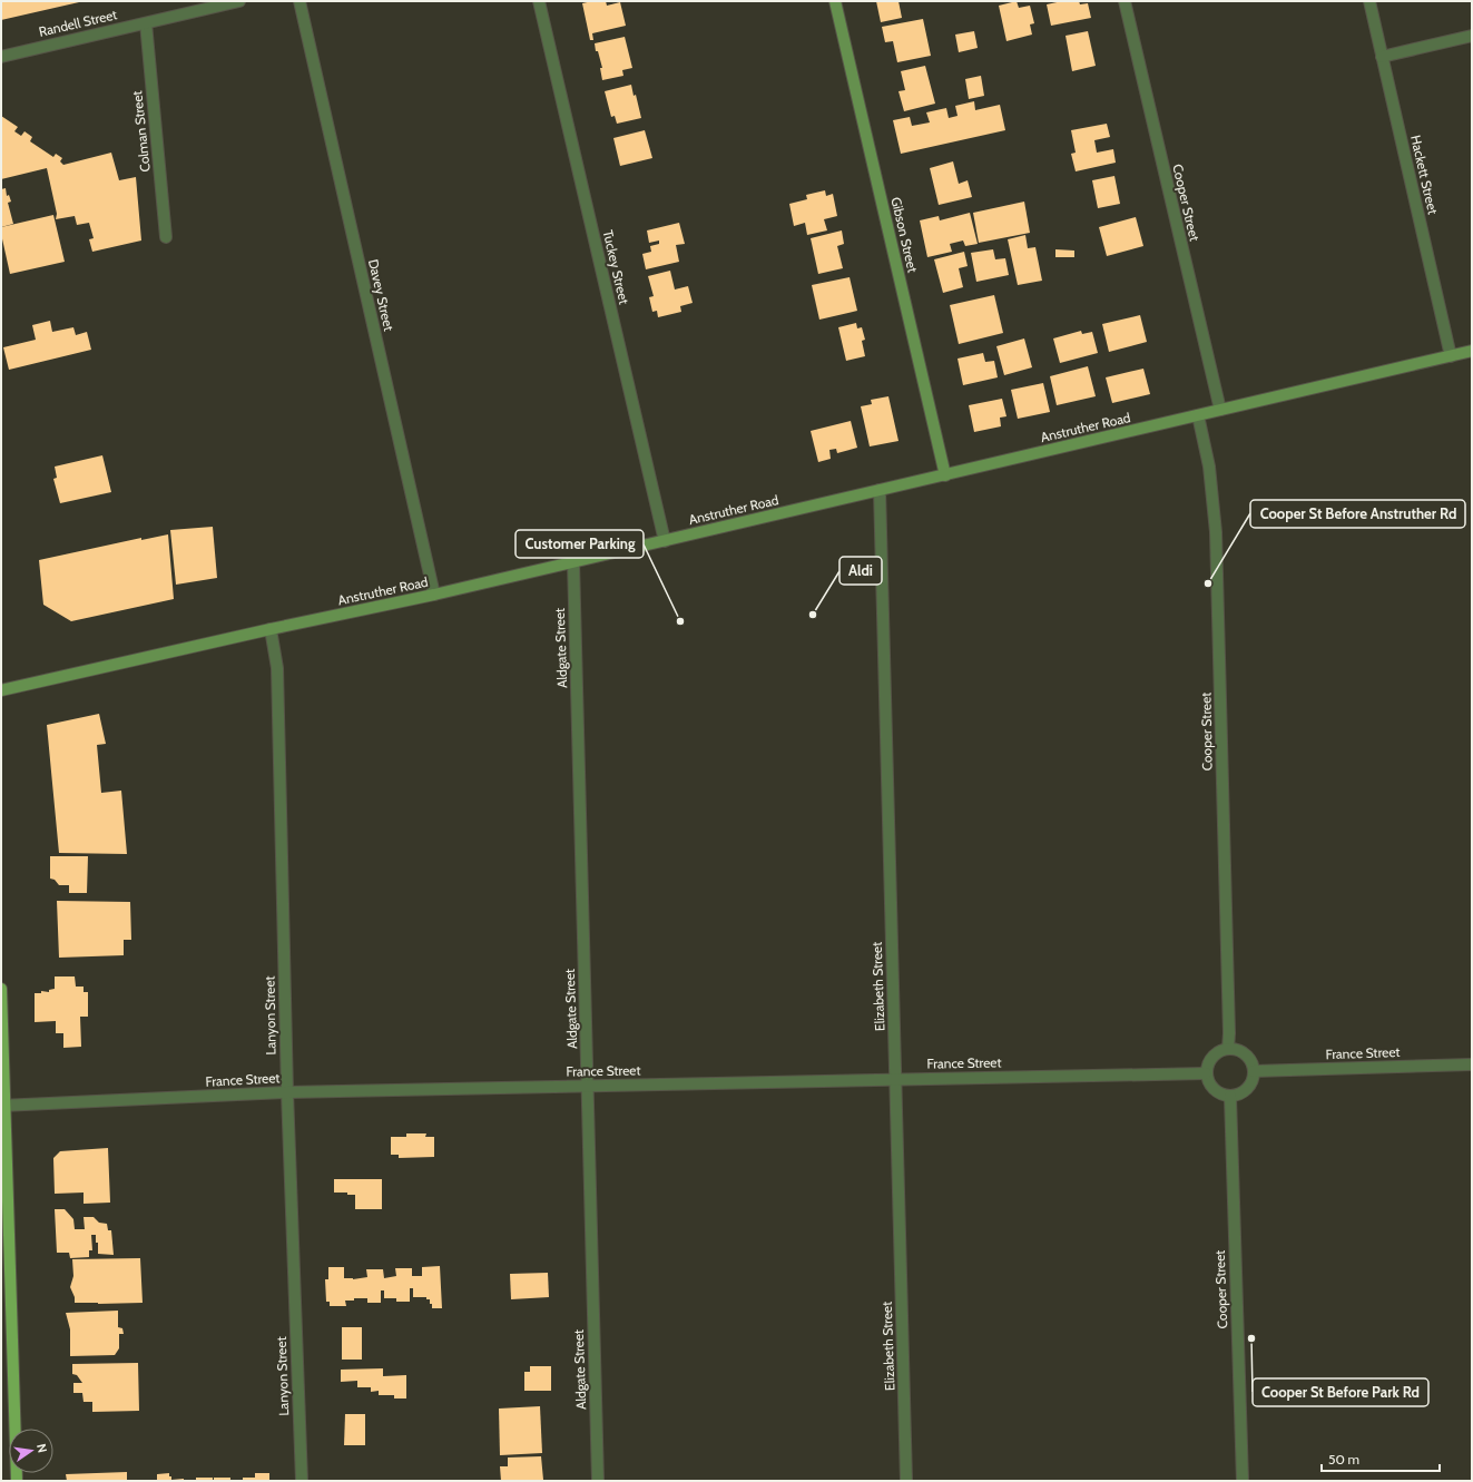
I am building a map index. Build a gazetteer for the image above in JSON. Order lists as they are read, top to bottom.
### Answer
{
  "streets": {
    "main road": ["Gibson Street", "Anstruther Road"],
    "street": [
      "Randell Street",
      "Colman Street",
      "Hackett Street",
      "Cooper Street",
      "Tuckey Street",
      "Davey Street",
      "Aldgate Street",
      "Elizabeth Street",
      "Lanyon Street",
      "France Street"
    ]
  },
  "crossings": [
    ["Randell Street", "Colman Street"],
    ["Hackett Street", "Anstruther Road"],
    ["Cooper Street", "Anstruther Road"],
    ["Cooper Street", "France Street"],
    ["Gibson Street", "Anstruther Road"],
    ["Tuckey Street", "Anstruther Road"],
    ["Davey Street", "Anstruther Road"],
    ["Anstruther Road", "Aldgate Street"],
    ["Anstruther Road", "Elizabeth Street"],
    ["Anstruther Road", "Lanyon Street"],
    ["Aldgate Street", "France Street"],
    ["Elizabeth Street", "France Street"],
    ["Lanyon Street", "France Street"]
  ],
  "places": [
    "Cooper St Before Anstruther Rd",
    "Aldi",
    "Customer Parking",
    "Cooper St Before Park Rd"
  ],
  "scale_bar": "50 m",
  "north": "right"
}
